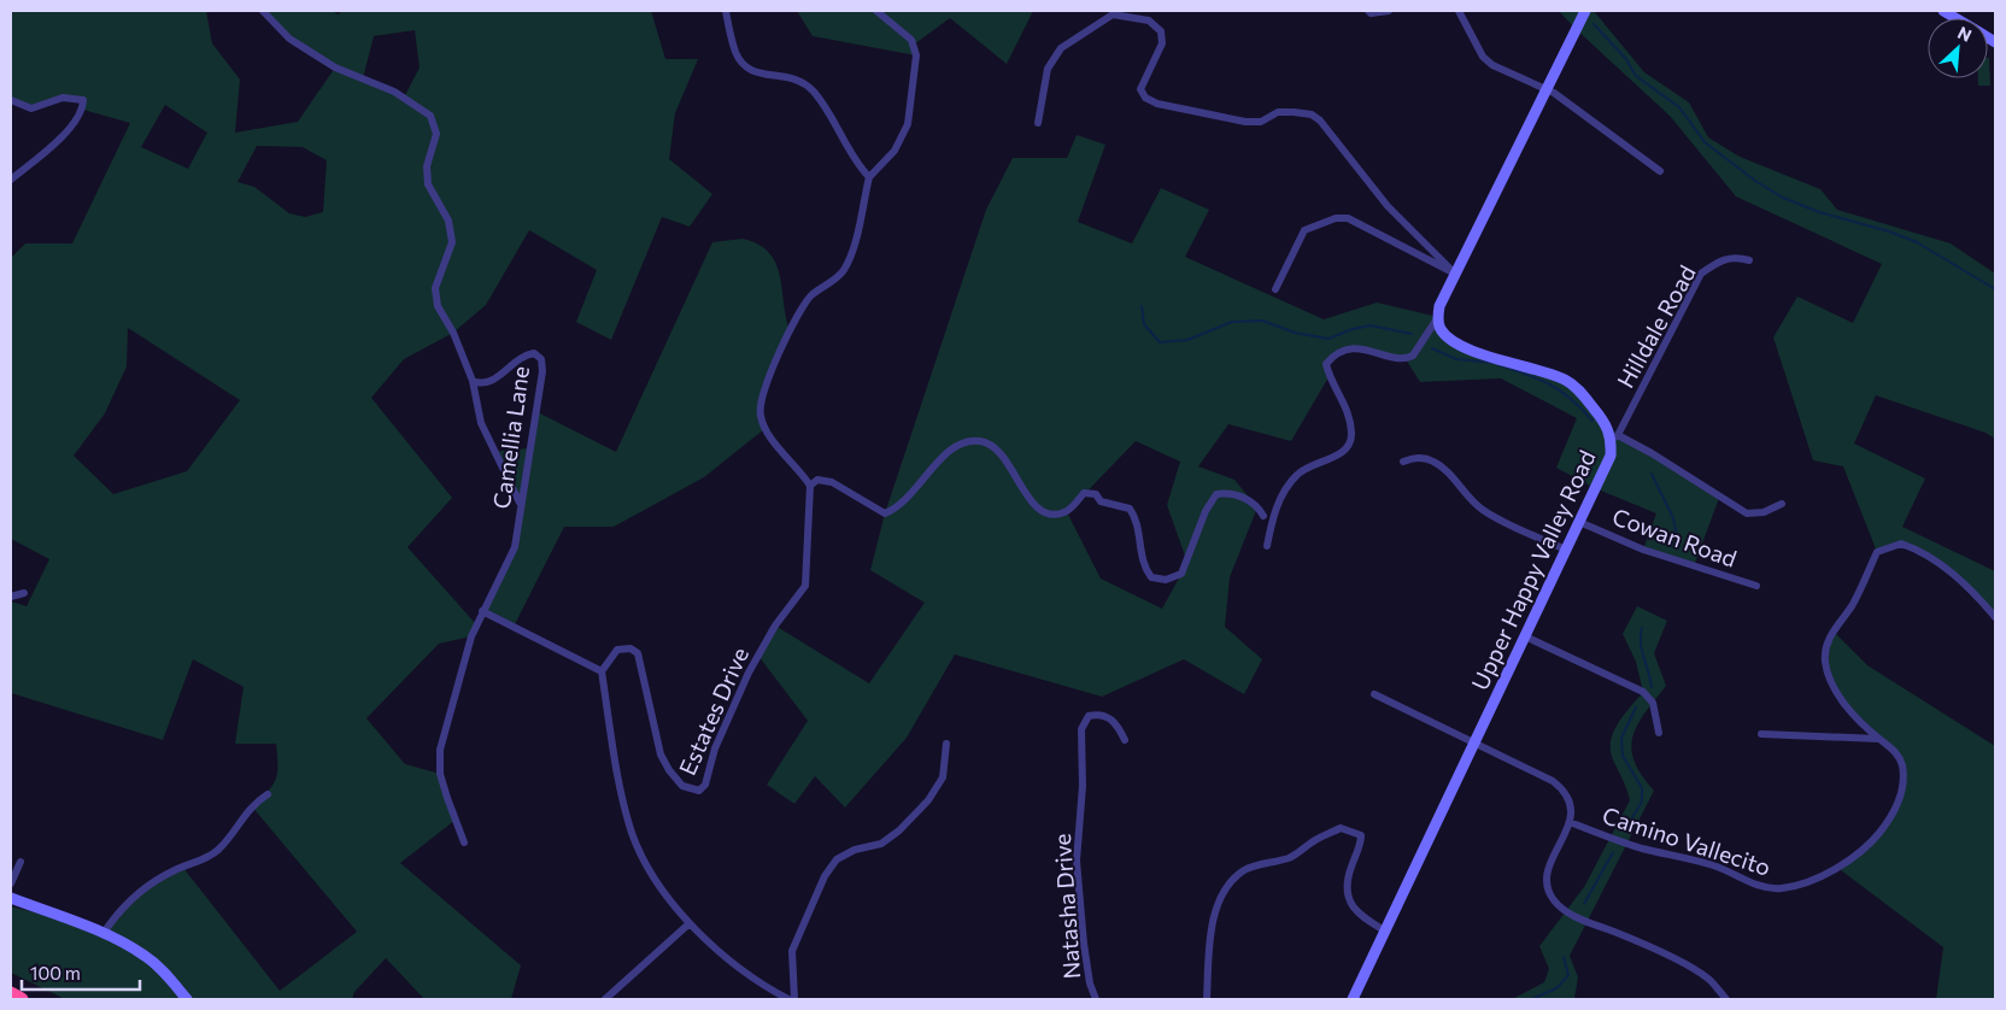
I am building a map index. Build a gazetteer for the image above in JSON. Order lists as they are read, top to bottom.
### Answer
{
  "streets": {
    "street": [
      "Hilldale Road",
      "Camellia Lane",
      "Cowan Road",
      "Upper Happy Valley Road",
      "Estates Drive",
      "Camino Vallecito",
      "Natasha Drive"
    ]
  },
  "crossings": [
    ["Hilldale Road", "Cowan Road"],
    ["Hilldale Road", "Upper Happy Valley Road"],
    ["Cowan Road", "Upper Happy Valley Road"]
  ],
  "scale_bar": "100 m",
  "north": "top right"
}
